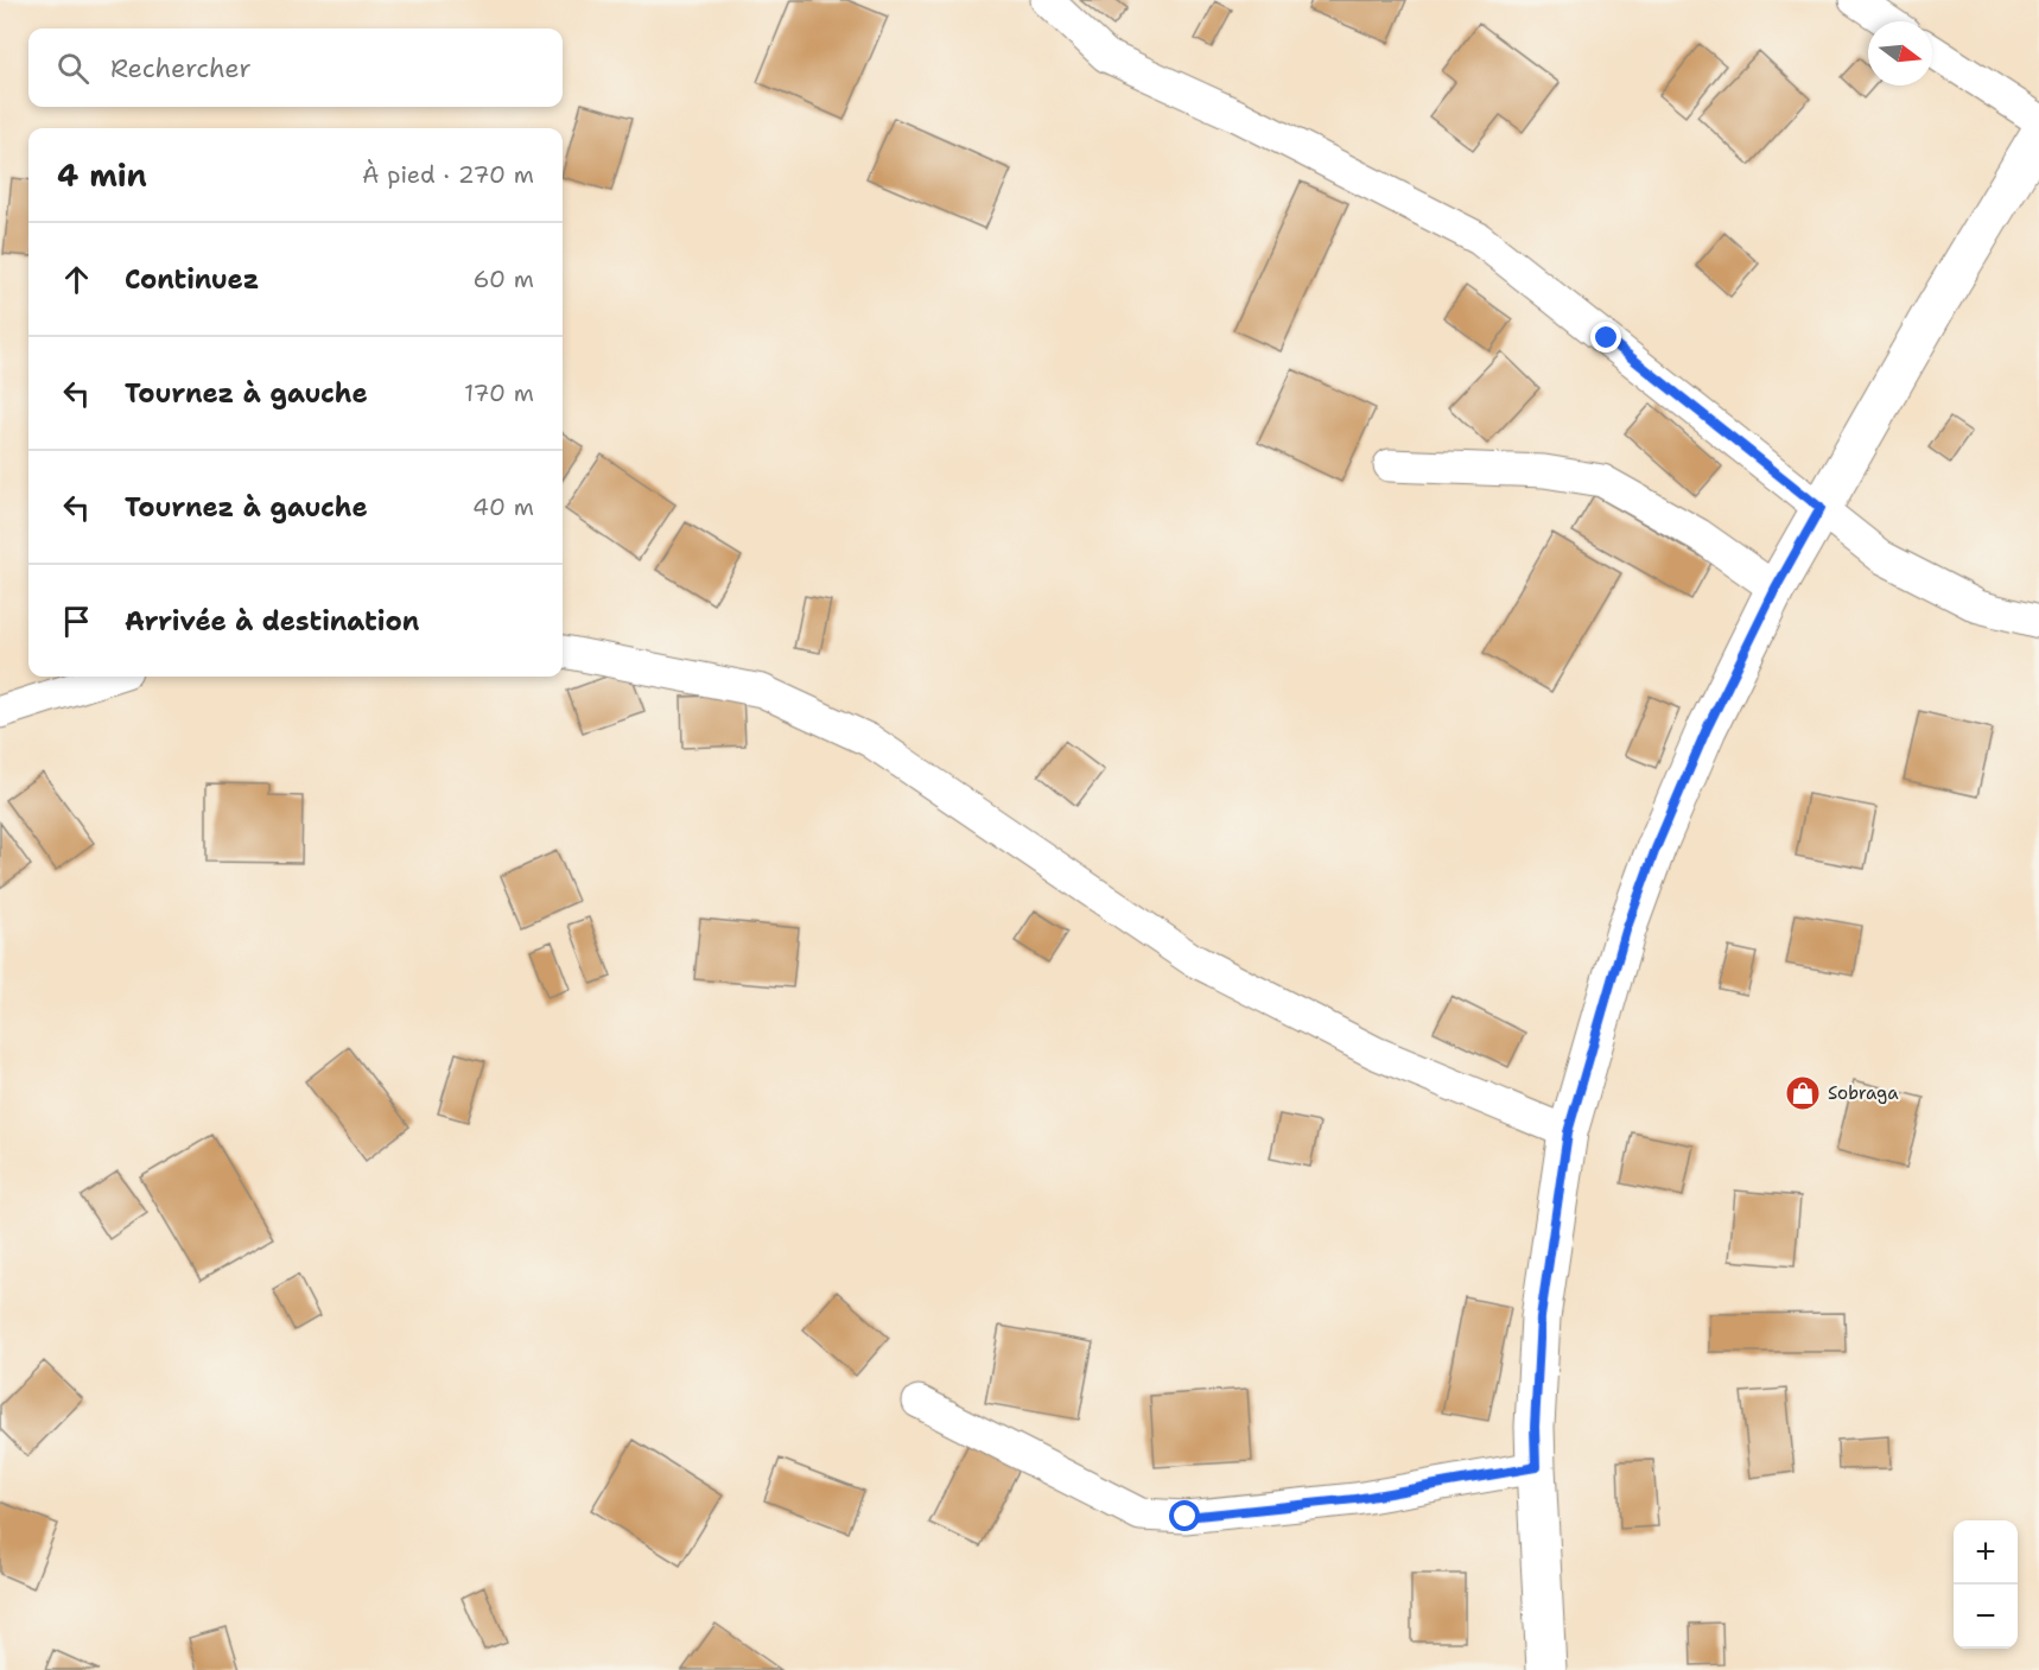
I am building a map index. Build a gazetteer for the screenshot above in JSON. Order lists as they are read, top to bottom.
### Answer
{
  "places": {
    "shop": ["Sobraga"]
  },
  "north": "right",
  "page": {
    "search": "Rechercher",
    "heading": ["4 min", "À pied · 270 m"],
    "list": [
      ["Continuez", "60 m"],
      ["Tournez à gauche", "170 m"],
      ["Tournez à gauche", "40 m"],
      "Arrivée à destination"
    ],
    "map_buttons": ["+", "−"]
  }
}
